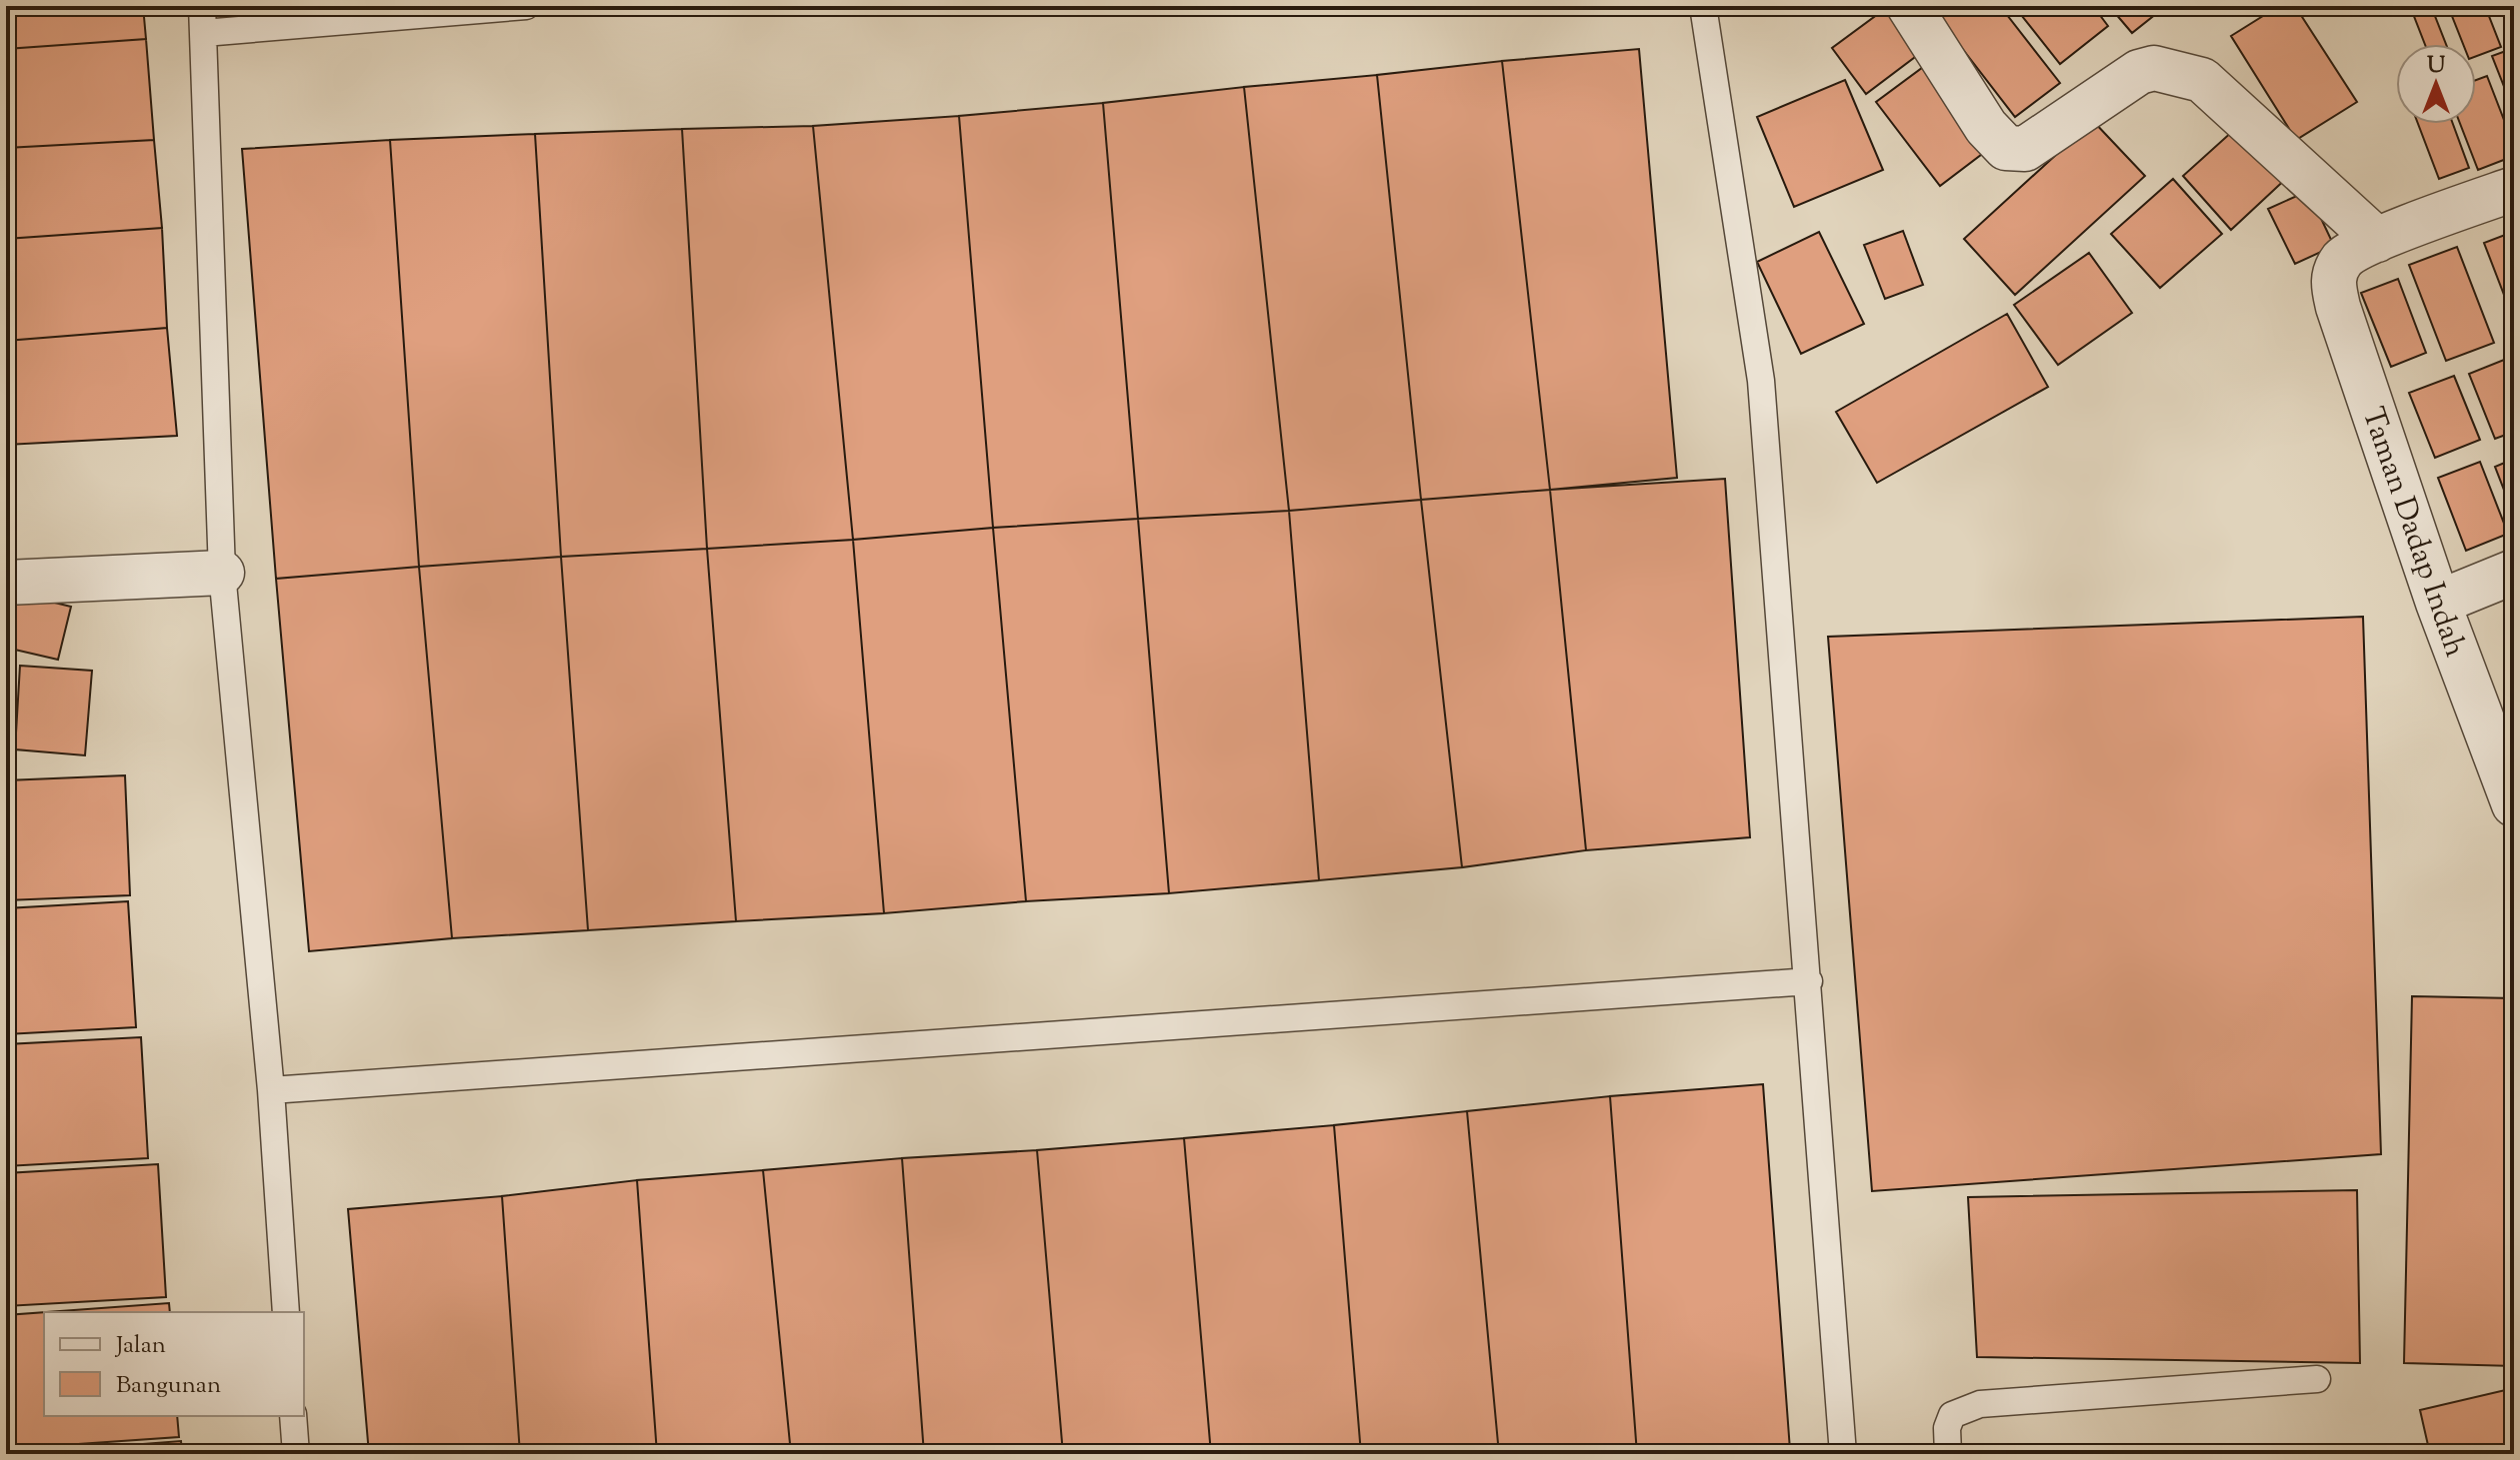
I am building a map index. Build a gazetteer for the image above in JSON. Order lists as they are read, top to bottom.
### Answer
{
  "streets": {
    "street": ["Taman Dadap Indah"]
  },
  "legend": ["Jalan", "Bangunan"],
  "north": "top"
}
